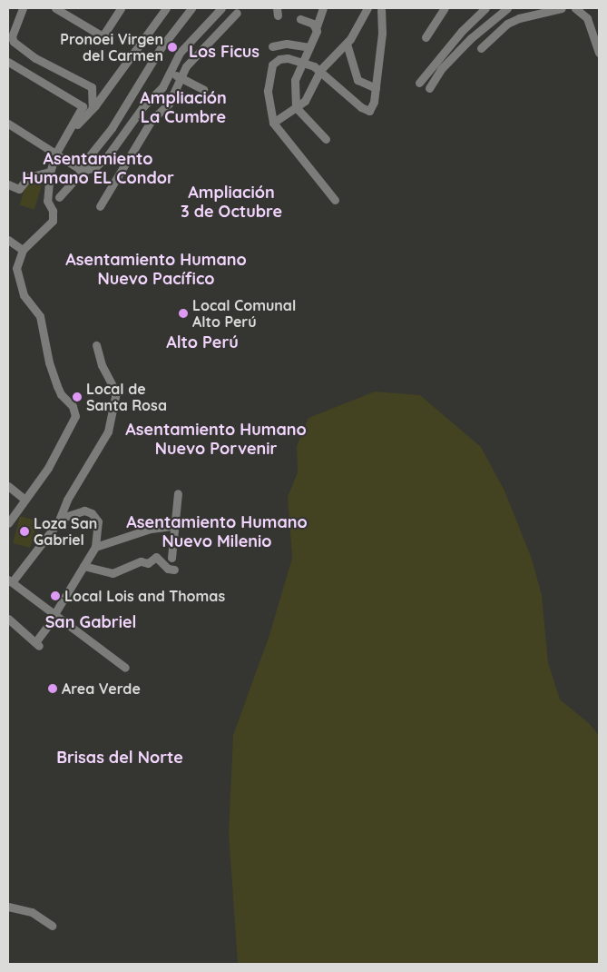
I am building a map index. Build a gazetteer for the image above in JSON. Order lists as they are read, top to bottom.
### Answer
{
  "districts": [
    "Los Ficus",
    "Ampliación La Cumbre",
    "Asentamiento Humano EL Condor",
    "Ampliación 3 de Octubre",
    "Asentamiento Humano Nuevo Pacífico",
    "Alto Perú",
    "Asentamiento Humano Nuevo Porvenir",
    "Asentamiento Humano Nuevo Milenio",
    "San Gabriel",
    "Brisas del Norte"
  ],
  "places": [
    "Pronoei Virgen del Carmen",
    "Local Comunal Alto Perú",
    "Local de Santa Rosa",
    "Loza San Gabriel",
    "Local Lois and Thomas",
    "Area Verde"
  ]
}
